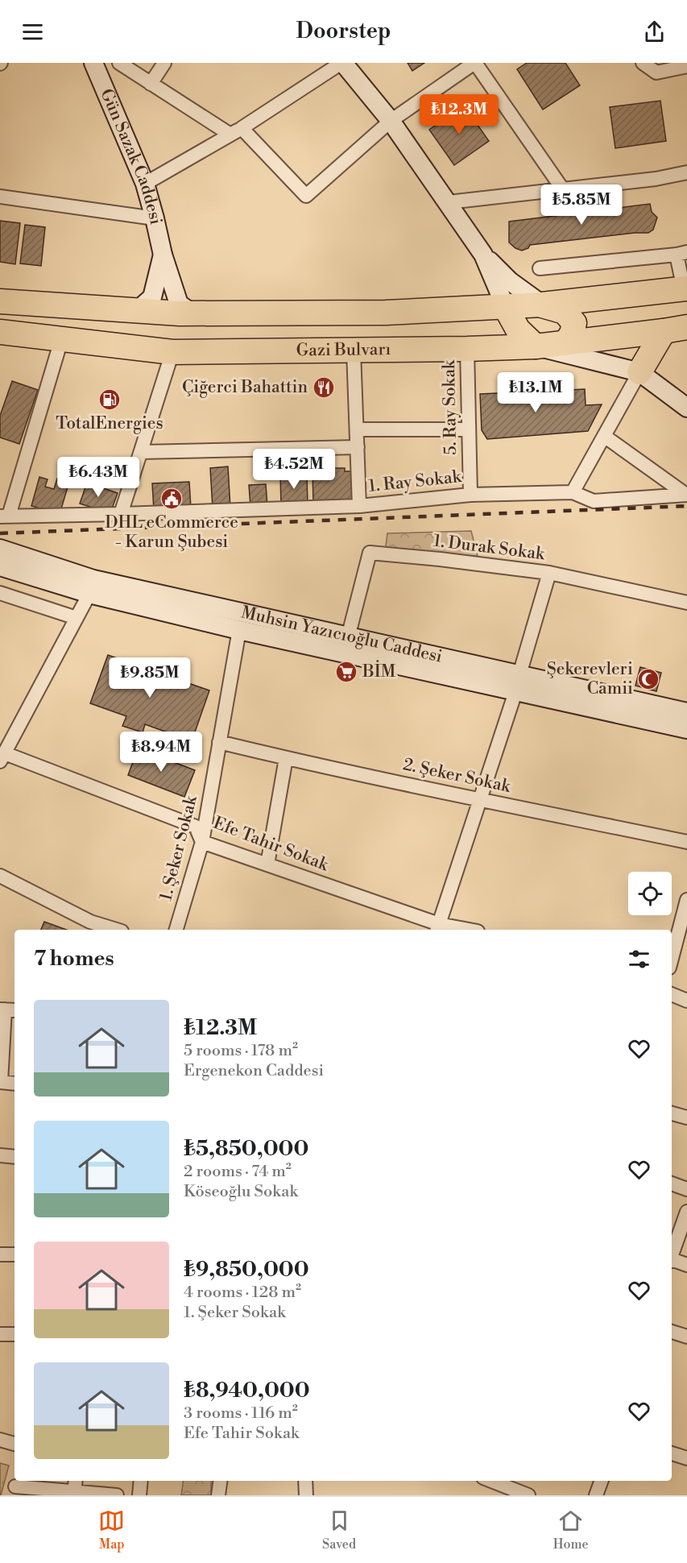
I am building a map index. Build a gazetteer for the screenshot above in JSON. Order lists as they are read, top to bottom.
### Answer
{
  "streets": {
    "highway": ["Gazi Bulvarı"],
    "street": [
      "Gün Sazak Caddesi",
      "5. Ray Sokak",
      "1. Ray Sokak",
      "1. Durak Sokak",
      "Muhsin Yazıcıoğlu Caddesi",
      "2. Şeker Sokak",
      "Efe Tahir Sokak",
      "1. Şeker Sokak"
    ]
  },
  "crossings": [
    ["Gazi Bulvarı", "5. Ray Sokak"],
    ["5. Ray Sokak", "1. Ray Sokak"],
    ["1. Durak Sokak", "Muhsin Yazıcıoğlu Caddesi"],
    ["Muhsin Yazıcıoğlu Caddesi", "1. Şeker Sokak"],
    ["2. Şeker Sokak", "1. Şeker Sokak"],
    ["Efe Tahir Sokak", "1. Şeker Sokak"]
  ],
  "places": {
    "restaurant": ["Çiğerci Bahattin"],
    "fuel station": ["TotalEnergies"],
    "public building": ["DHL eCommerce - Karun Şubesi"],
    "supermarket": ["BİM"],
    "mosque": ["Şekerevleri Camii"]
  },
  "page": {
    "header": "Doorstep",
    "price": [
      "₺12.3M",
      "₺5.85M",
      "₺13.1M",
      "₺4.52M",
      "₺6.43M",
      "₺9.85M",
      "₺8.94M"
    ],
    "heading": "7 homes",
    "list": [
      {
        "name": "₺12.3M",
        "note": "5 rooms · 178 m² · Ergenekon Caddesi"
      },
      {
        "name": "₺5,850,000",
        "note": "2 rooms · 74 m² · Köseoğlu Sokak"
      },
      {
        "name": "₺9,850,000",
        "note": "4 rooms · 128 m² · 1. Şeker Sokak"
      },
      {
        "name": "₺8,940,000",
        "note": "3 rooms · 116 m² · Efe Tahir Sokak"
      }
    ],
    "tabs": ["Map", "Saved", "Home"]
  }
}
